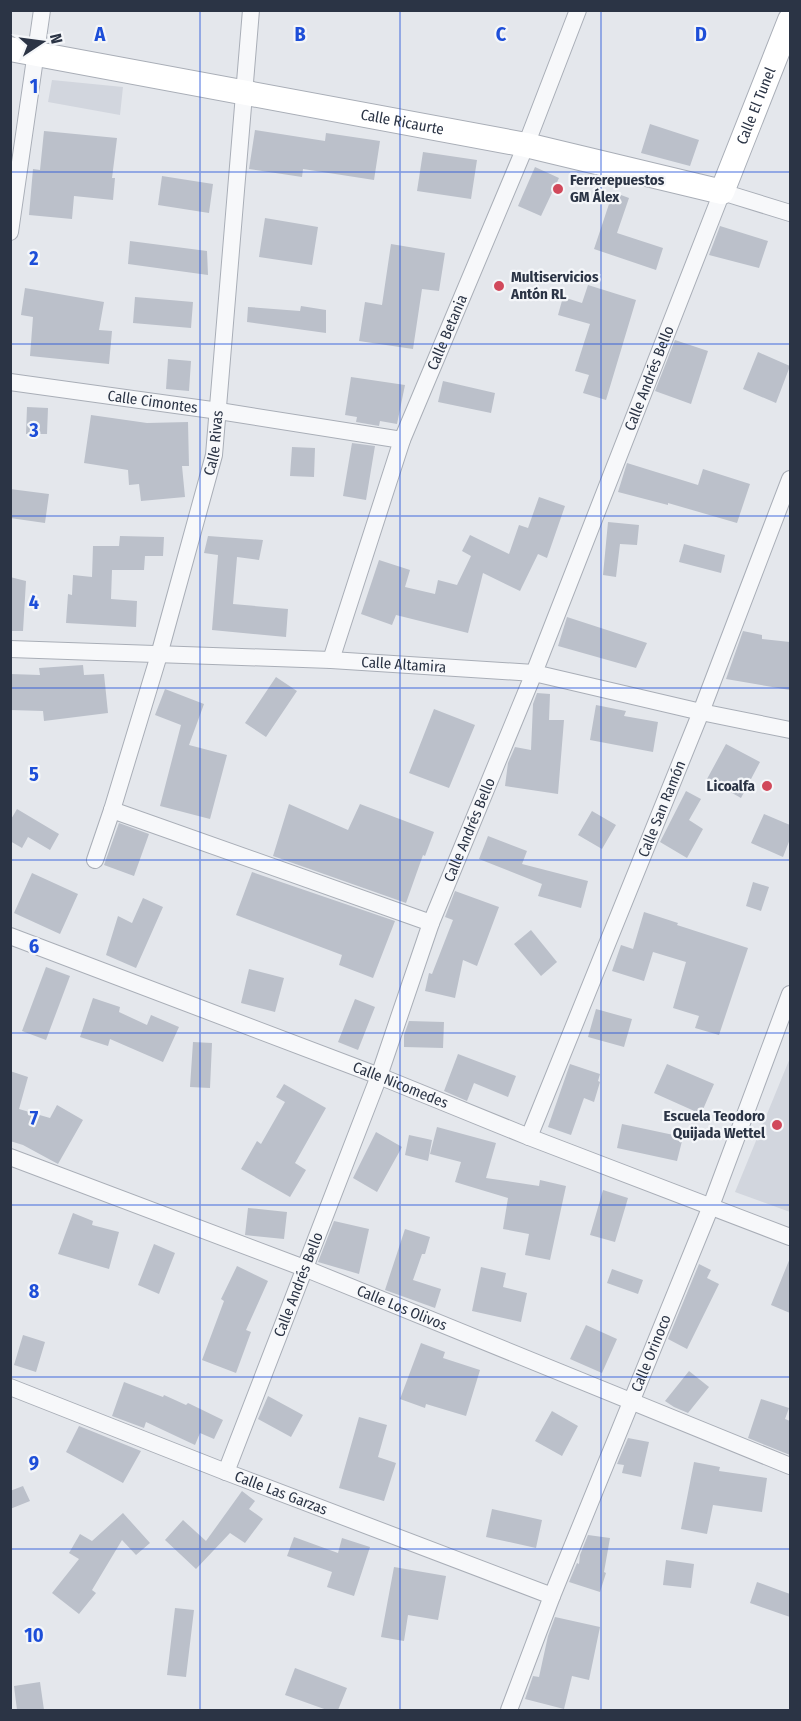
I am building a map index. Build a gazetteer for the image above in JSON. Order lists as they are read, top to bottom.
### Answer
{
  "streets": {
    "street": [
      "Calle El Tunel",
      "Calle Ricaurte",
      "Calle Betania",
      "Calle Andrés Bello",
      "Calle Cimontes",
      "Calle Rivas",
      "Calle Altamira",
      "Calle San Ramón",
      "Calle Nicomedes",
      "Calle Los Olivos",
      "Calle Orinoco",
      "Calle Las Garzas"
    ]
  },
  "crossings": [
    ["Calle El Tunel", "Calle Ricaurte"],
    ["Calle El Tunel", "Calle Andrés Bello"],
    ["Calle Ricaurte", "Calle Betania"],
    ["Calle Ricaurte", "Calle Andrés Bello"],
    ["Calle Ricaurte", "Calle Rivas"],
    ["Calle Betania", "Calle Cimontes"],
    ["Calle Betania", "Calle Altamira"],
    ["Calle Andrés Bello", "Calle Altamira"],
    ["Calle Andrés Bello", "Calle Nicomedes"],
    ["Calle Andrés Bello", "Calle Los Olivos"],
    ["Calle Andrés Bello", "Calle Las Garzas"],
    ["Calle Cimontes", "Calle Rivas"],
    ["Calle Rivas", "Calle Altamira"],
    ["Calle Altamira", "Calle San Ramón"],
    ["Calle San Ramón", "Calle Nicomedes"],
    ["Calle Nicomedes", "Calle Orinoco"],
    ["Calle Los Olivos", "Calle Orinoco"],
    ["Calle Orinoco", "Calle Las Garzas"]
  ],
  "places": [
    "Ferrerepuestos GM Álex",
    "Multiservicios Antón RL",
    "Licoalfa",
    "Escuela Teodoro Quijada Wettel"
  ],
  "north": "right",
  "grid": {
    "columns": [
      "A",
      "B",
      "C",
      "D"
    ],
    "rows": [
      "1",
      "2",
      "3",
      "4",
      "5",
      "6",
      "7",
      "8",
      "9",
      "10"
    ]
  }
}
